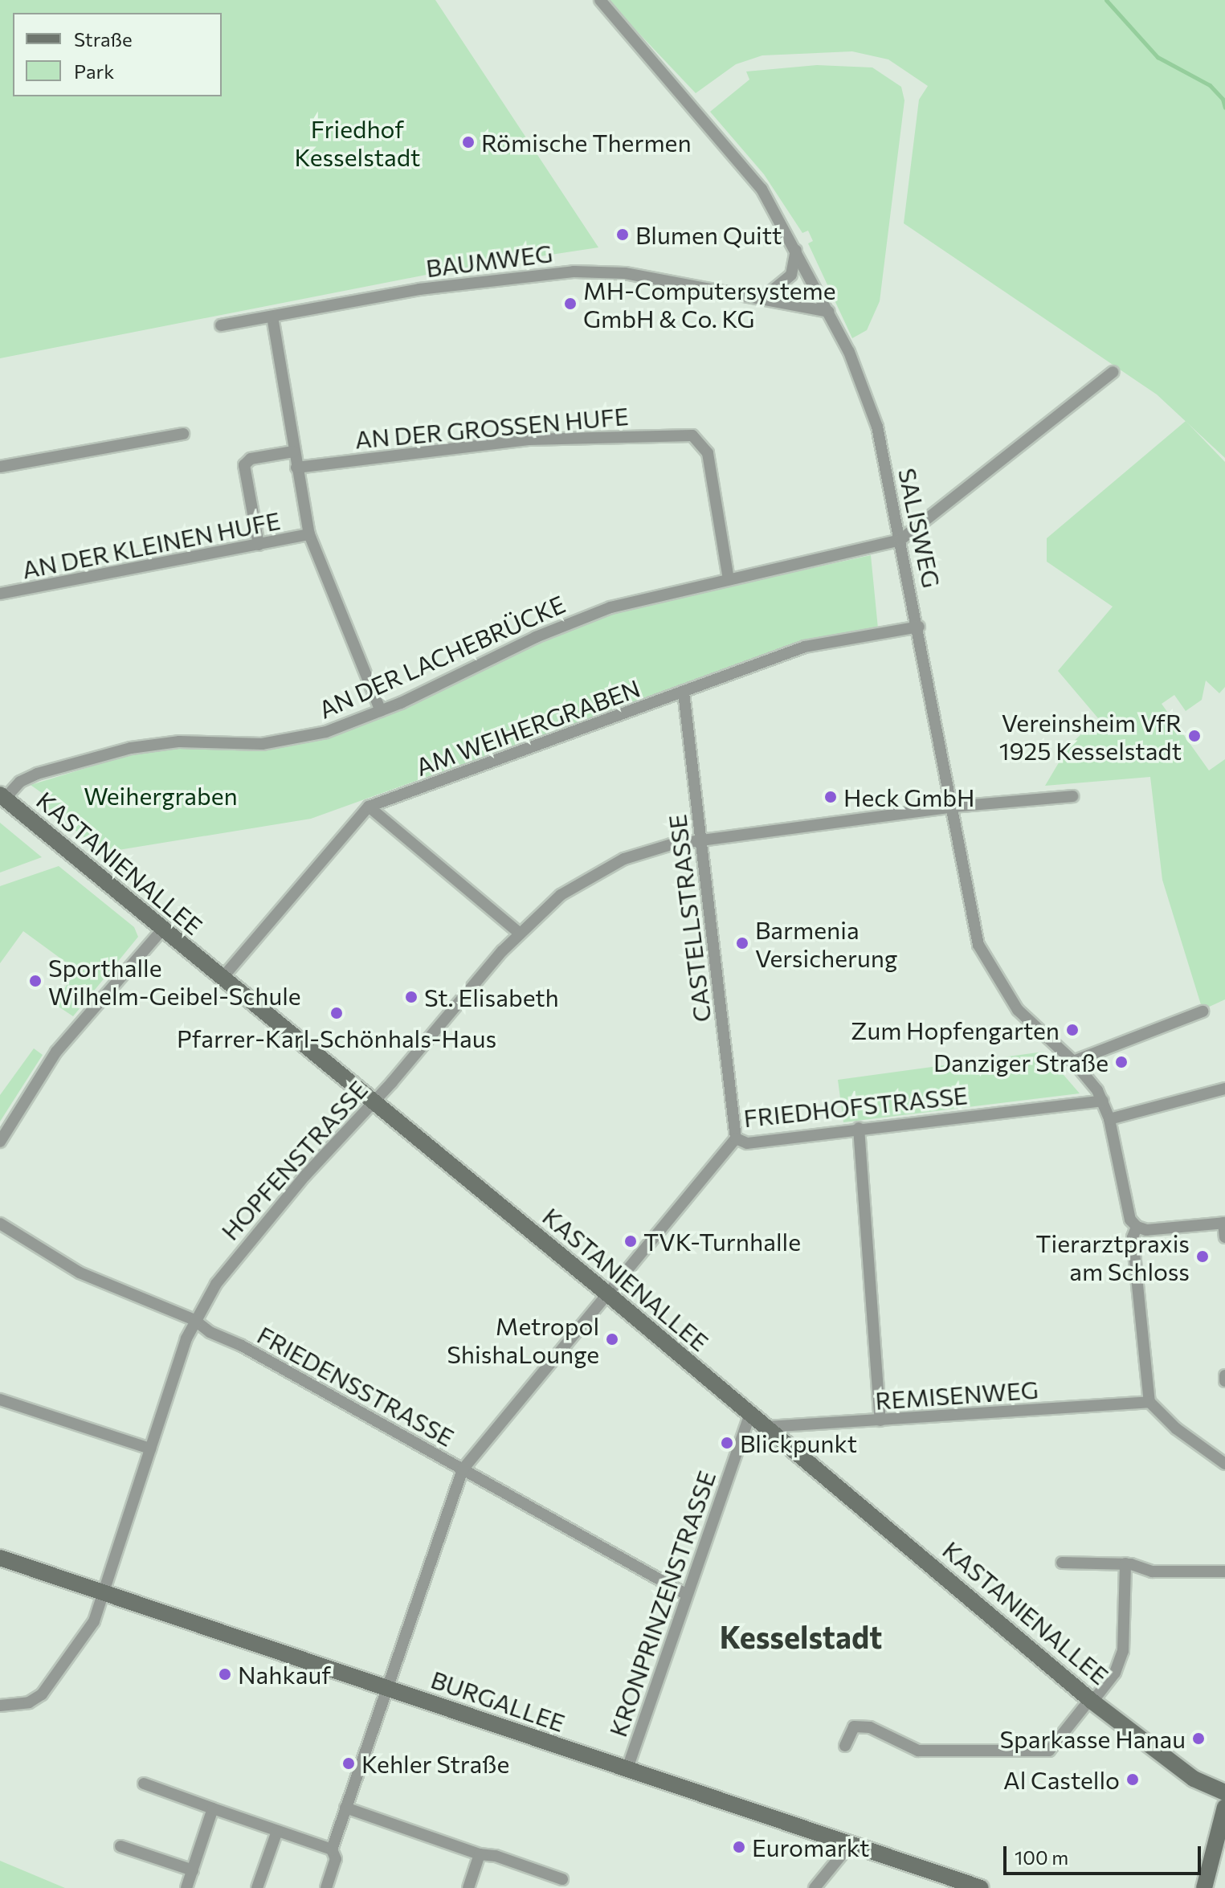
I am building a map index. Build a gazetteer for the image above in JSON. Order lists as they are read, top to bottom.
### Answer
{
  "streets": {
    "street": [
      "BAUMWEG",
      "AN DER GROSSEN HUFE",
      "SALISWEG",
      "AN DER KLEINEN HUFE",
      "AN DER LACHEBRÜCKE",
      "AM WEIHERGRABEN",
      "KASTANIENALLEE",
      "CASTELLSTRASSE",
      "FRIEDHOFSTRASSE",
      "HOPFENSTRASSE",
      "FRIEDENSSTRASSE",
      "REMISENWEG",
      "KRONPRINZENSTRASSE",
      "BURGALLEE"
    ]
  },
  "crossings": [
    ["BAUMWEG", "SALISWEG"],
    ["AN DER GROSSEN HUFE", "AN DER LACHEBRÜCKE"],
    ["SALISWEG", "AN DER LACHEBRÜCKE"],
    ["SALISWEG", "AM WEIHERGRABEN"],
    ["SALISWEG", "FRIEDHOFSTRASSE"],
    ["SALISWEG", "HOPFENSTRASSE"],
    ["AN DER LACHEBRÜCKE", "KASTANIENALLEE"],
    ["AM WEIHERGRABEN", "KASTANIENALLEE"],
    ["AM WEIHERGRABEN", "CASTELLSTRASSE"],
    ["KASTANIENALLEE", "FRIEDHOFSTRASSE"],
    ["KASTANIENALLEE", "HOPFENSTRASSE"],
    ["KASTANIENALLEE", "REMISENWEG"],
    ["KASTANIENALLEE", "KRONPRINZENSTRASSE"],
    ["CASTELLSTRASSE", "FRIEDHOFSTRASSE"],
    ["CASTELLSTRASSE", "HOPFENSTRASSE"],
    ["FRIEDHOFSTRASSE", "FRIEDENSSTRASSE"],
    ["HOPFENSTRASSE", "FRIEDENSSTRASSE"],
    ["HOPFENSTRASSE", "BURGALLEE"],
    ["FRIEDENSSTRASSE", "KRONPRINZENSTRASSE"],
    ["KRONPRINZENSTRASSE", "BURGALLEE"]
  ],
  "districts": ["Kesselstadt"],
  "parks": ["Friedhof Kesselstadt", "Weihergraben"],
  "places": [
    "Römische Thermen",
    "Blumen Quitt",
    "MH-Computersysteme GmbH & Co. KG",
    "Vereinsheim VfR 1925 Kesselstadt",
    "Heck GmbH",
    "Barmenia Versicherung",
    "Sporthalle Wilhelm-Geibel-Schule",
    "St. Elisabeth",
    "Pfarrer-Karl-Schönhals-Haus",
    "Zum Hopfengarten",
    "Danziger Straße",
    "TVK-Turnhalle",
    "Tierarztpraxis am Schloss",
    "Metropol ShishaLounge",
    "Blickpunkt",
    "Nahkauf",
    "Sparkasse Hanau",
    "Kehler Straße",
    "Al Castello",
    "Euromarkt"
  ],
  "legend": ["Straße", "Park"],
  "scale_bar": "100 m"
}
